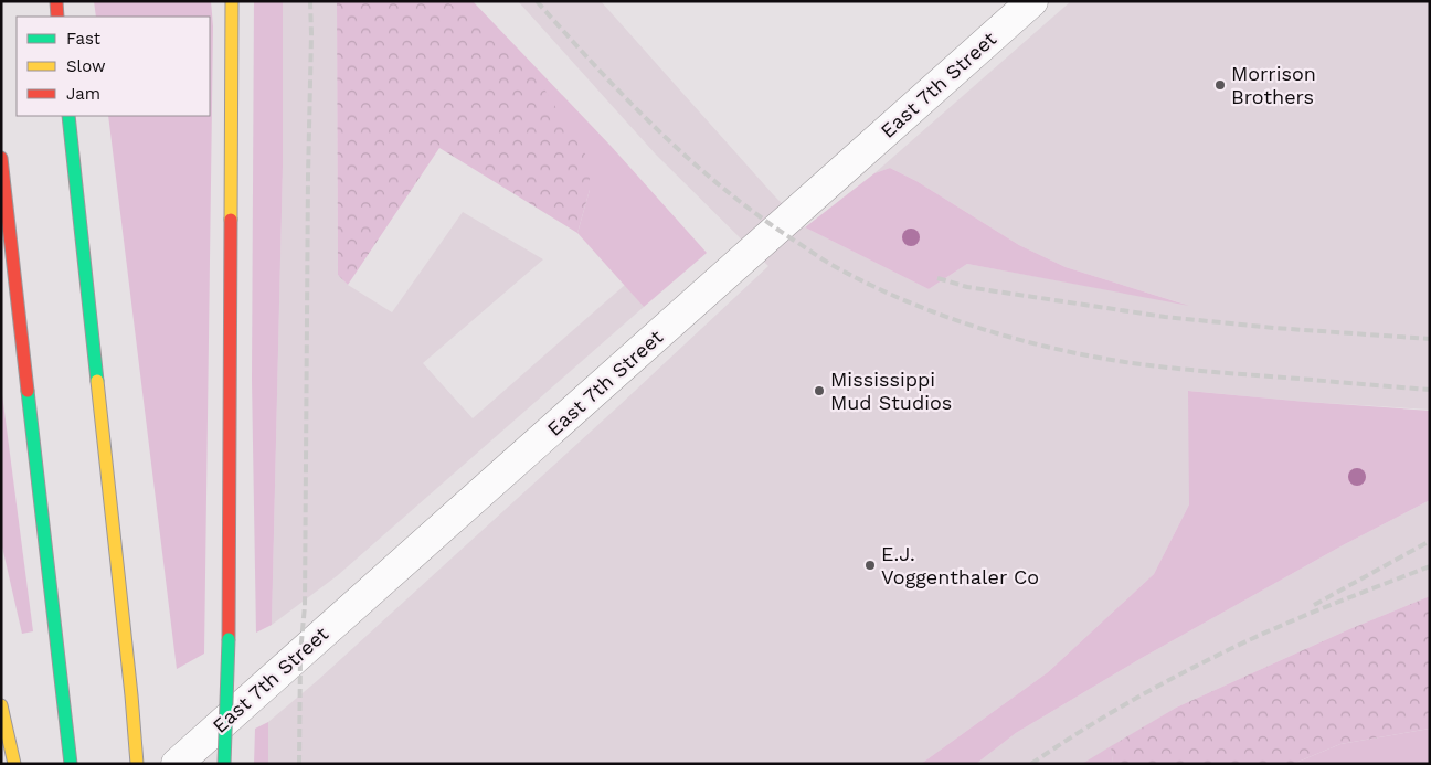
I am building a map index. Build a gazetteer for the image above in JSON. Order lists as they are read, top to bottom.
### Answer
{
  "streets": {
    "street": ["East 7th Street"]
  },
  "places": ["Morrison Brothers", "Mississippi Mud Studios", "E.J. Voggenthaler Co"],
  "legend": ["Fast", "Slow", "Jam"]
}
